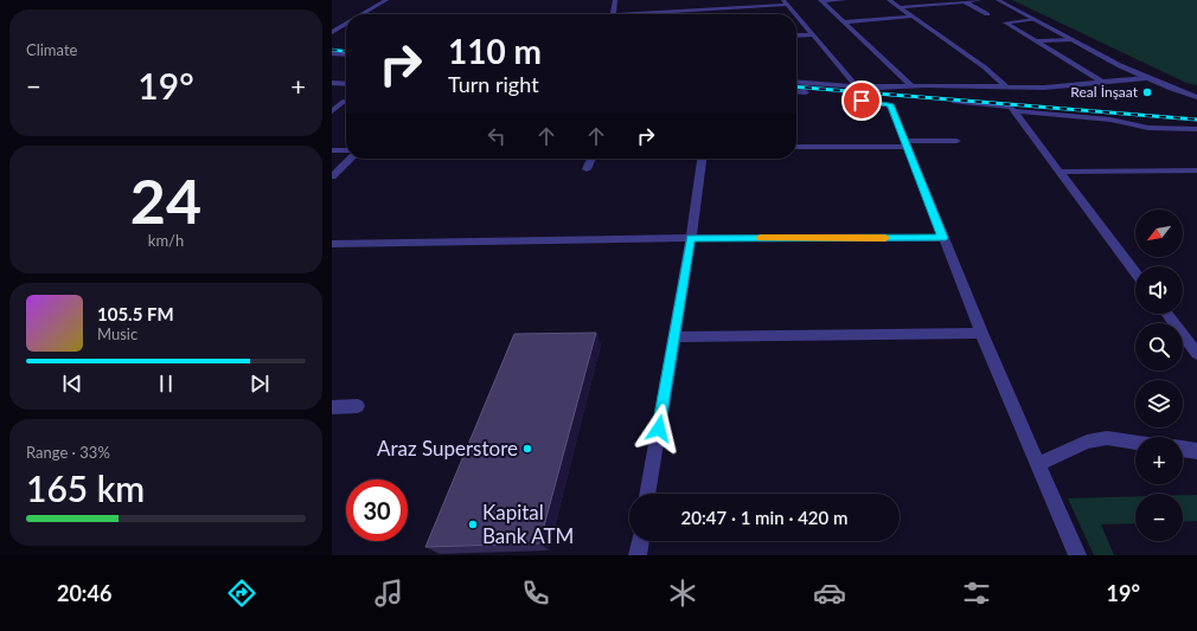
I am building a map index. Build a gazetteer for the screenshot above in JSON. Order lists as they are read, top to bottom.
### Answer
{
  "places": ["Real İnşaat", "Araz Superstore", "Kapital Bank ATM"],
  "north": "bottom left",
  "page": {
    "tile": [
      "Climate",
      ["24", "km/h"],
      ["Range · 33%", "165 km"]
    ],
    "turn": ["110 m", "Turn right"],
    "heat": ["−", "19°", "+"],
    "map_buttons": ["+", "−"],
    "song": ["105.5 FM", "Music"],
    "limit": "30",
    "trip": "20:47 · 1 min · 420 m",
    "tabs": ["20:46", "19°"]
  }
}
